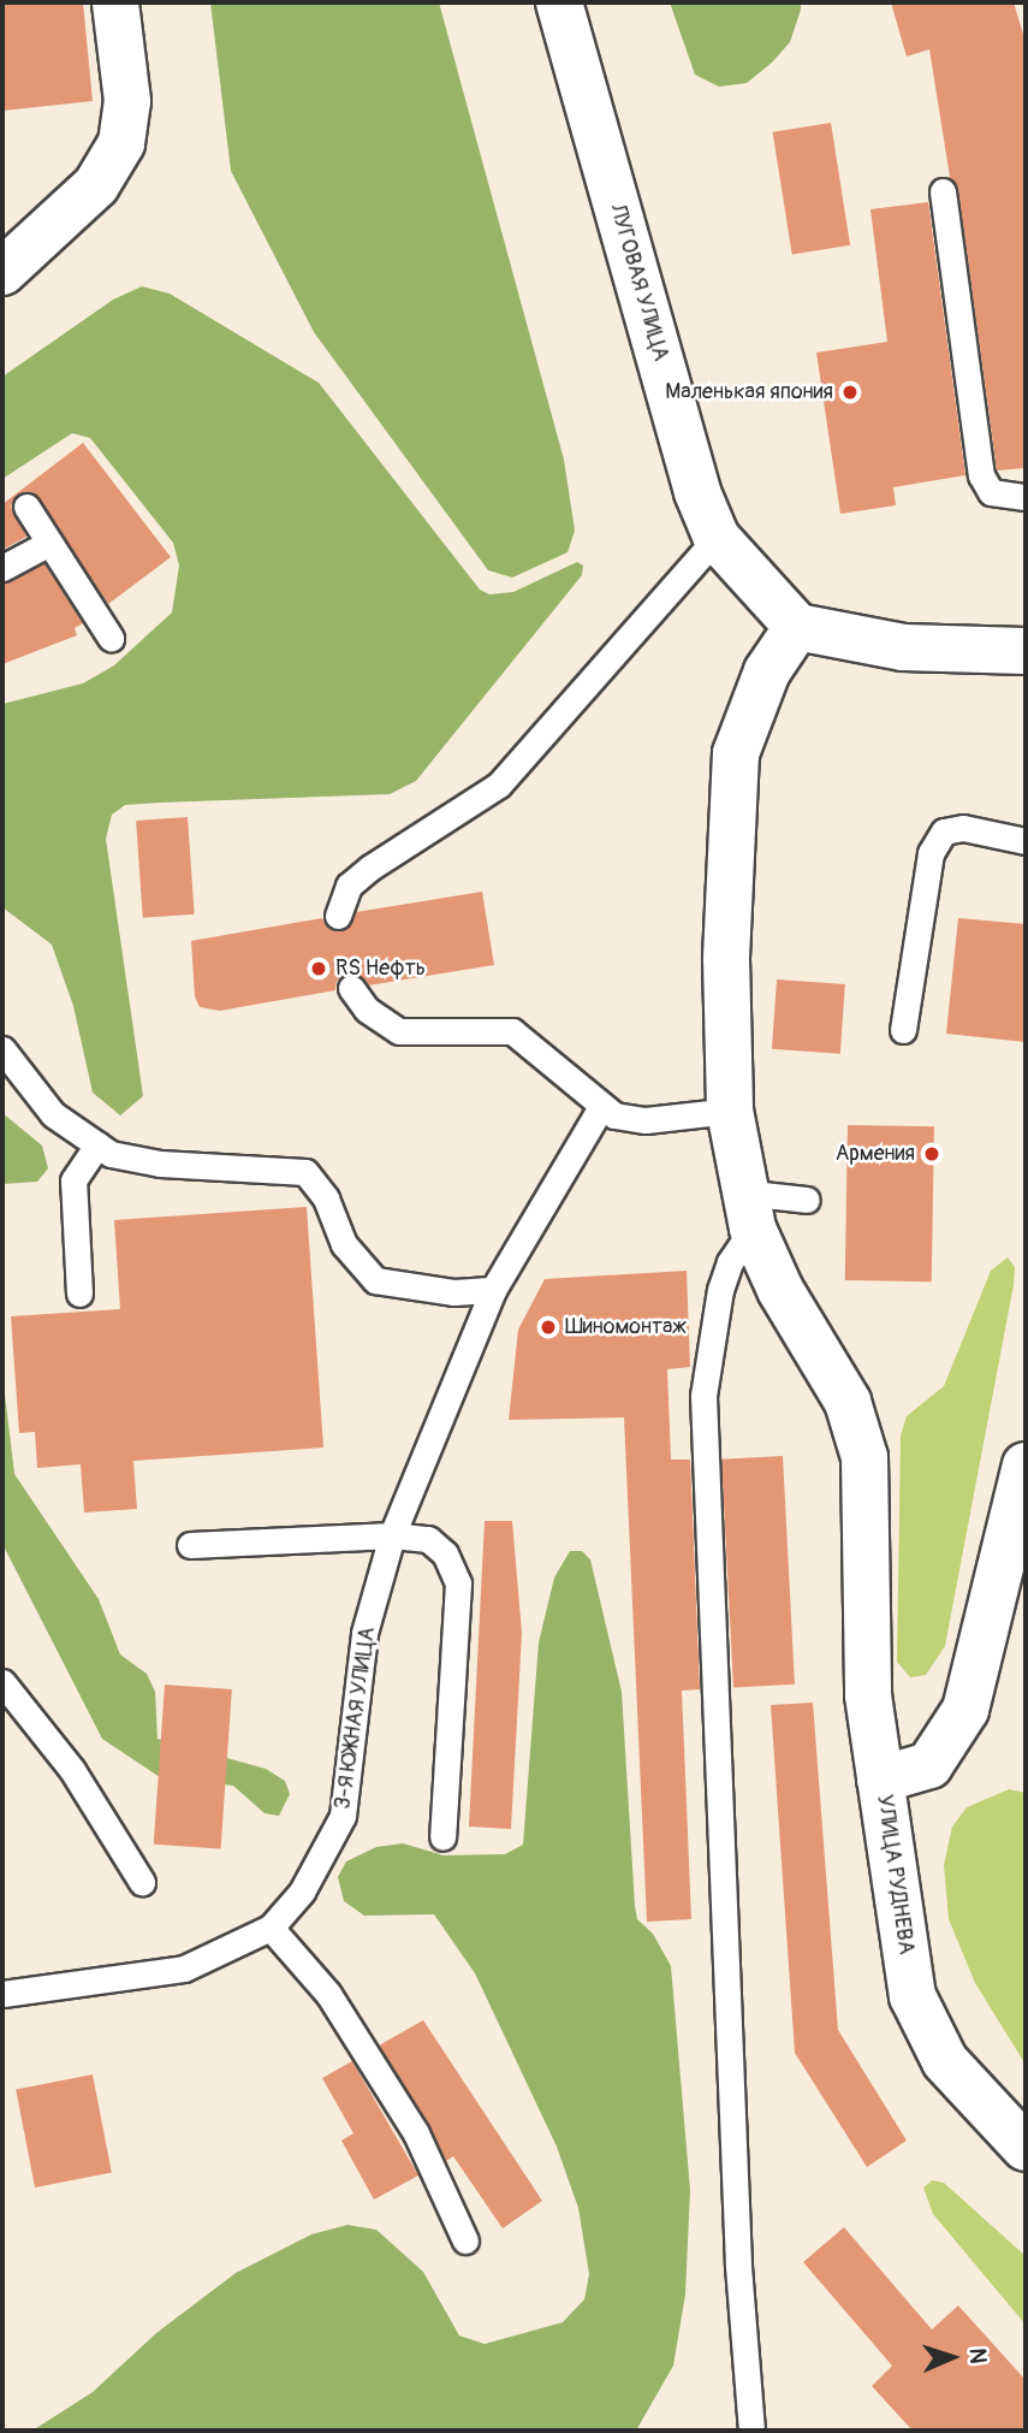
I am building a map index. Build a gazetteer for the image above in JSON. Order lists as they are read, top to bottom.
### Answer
{
  "streets": {
    "street": ["ЛУГОВАЯ УЛИЦА", "УЛИЦА РУДНЕВА"],
    "lane": ["3-Я ЮЖНАЯ УЛИЦА"]
  },
  "places": [
    "Маленькая япония",
    "RS Нефть",
    "Армения",
    "Шиномонтаж"
  ],
  "north": "right"
}
